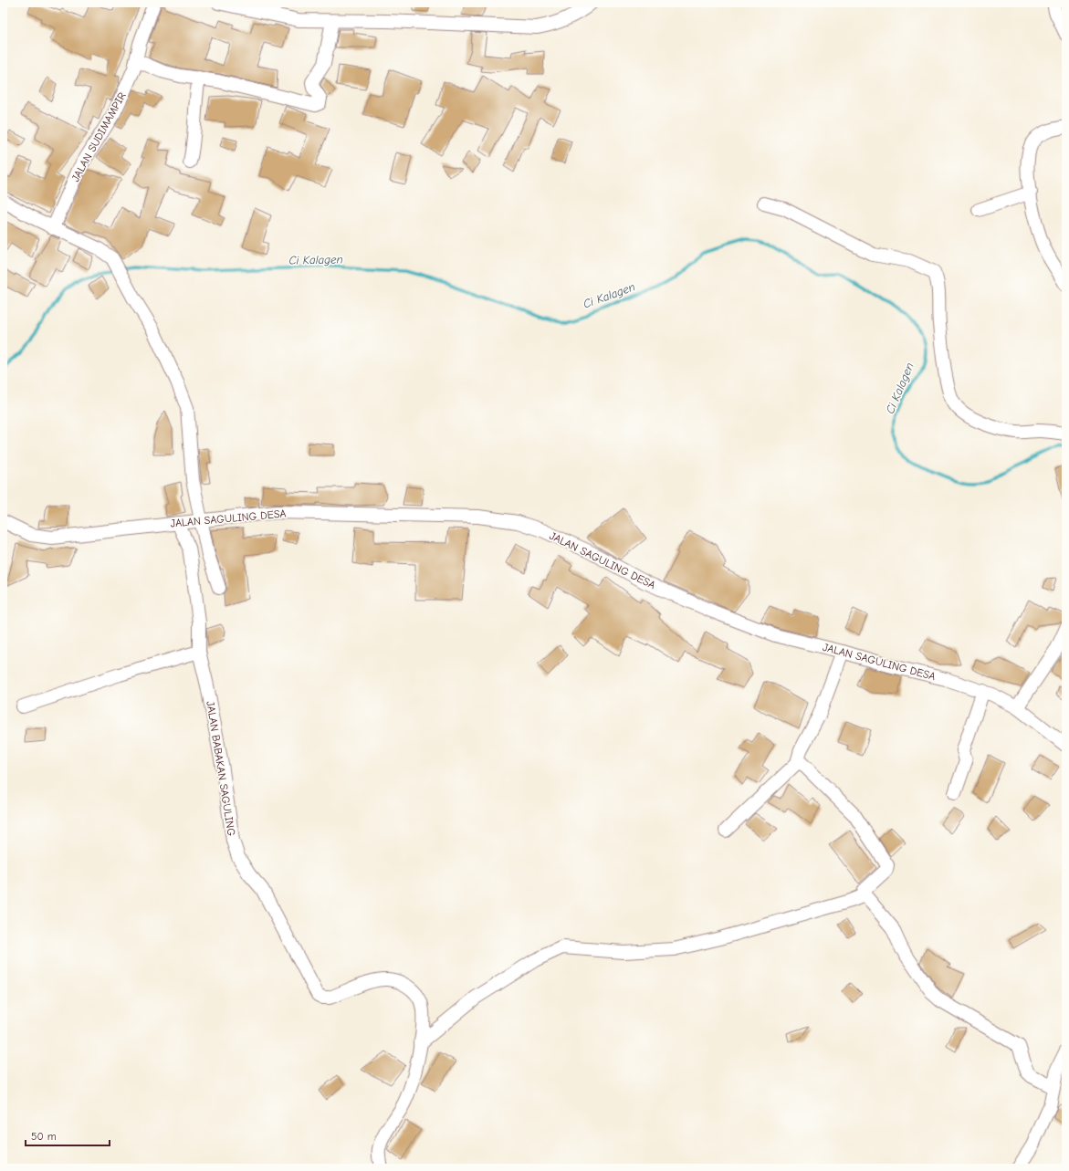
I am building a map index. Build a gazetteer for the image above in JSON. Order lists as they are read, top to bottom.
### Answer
{
  "streets": {
    "street": ["JALAN SUDIMAMPIR", "JALAN SAGULING DESA", "JALAN BABAKAN SAGULING"]
  },
  "crossings": [
    ["JALAN SAGULING DESA", "JALAN BABAKAN SAGULING"]
  ],
  "water": ["Ci Kalagen"],
  "scale_bar": "50 m"
}
